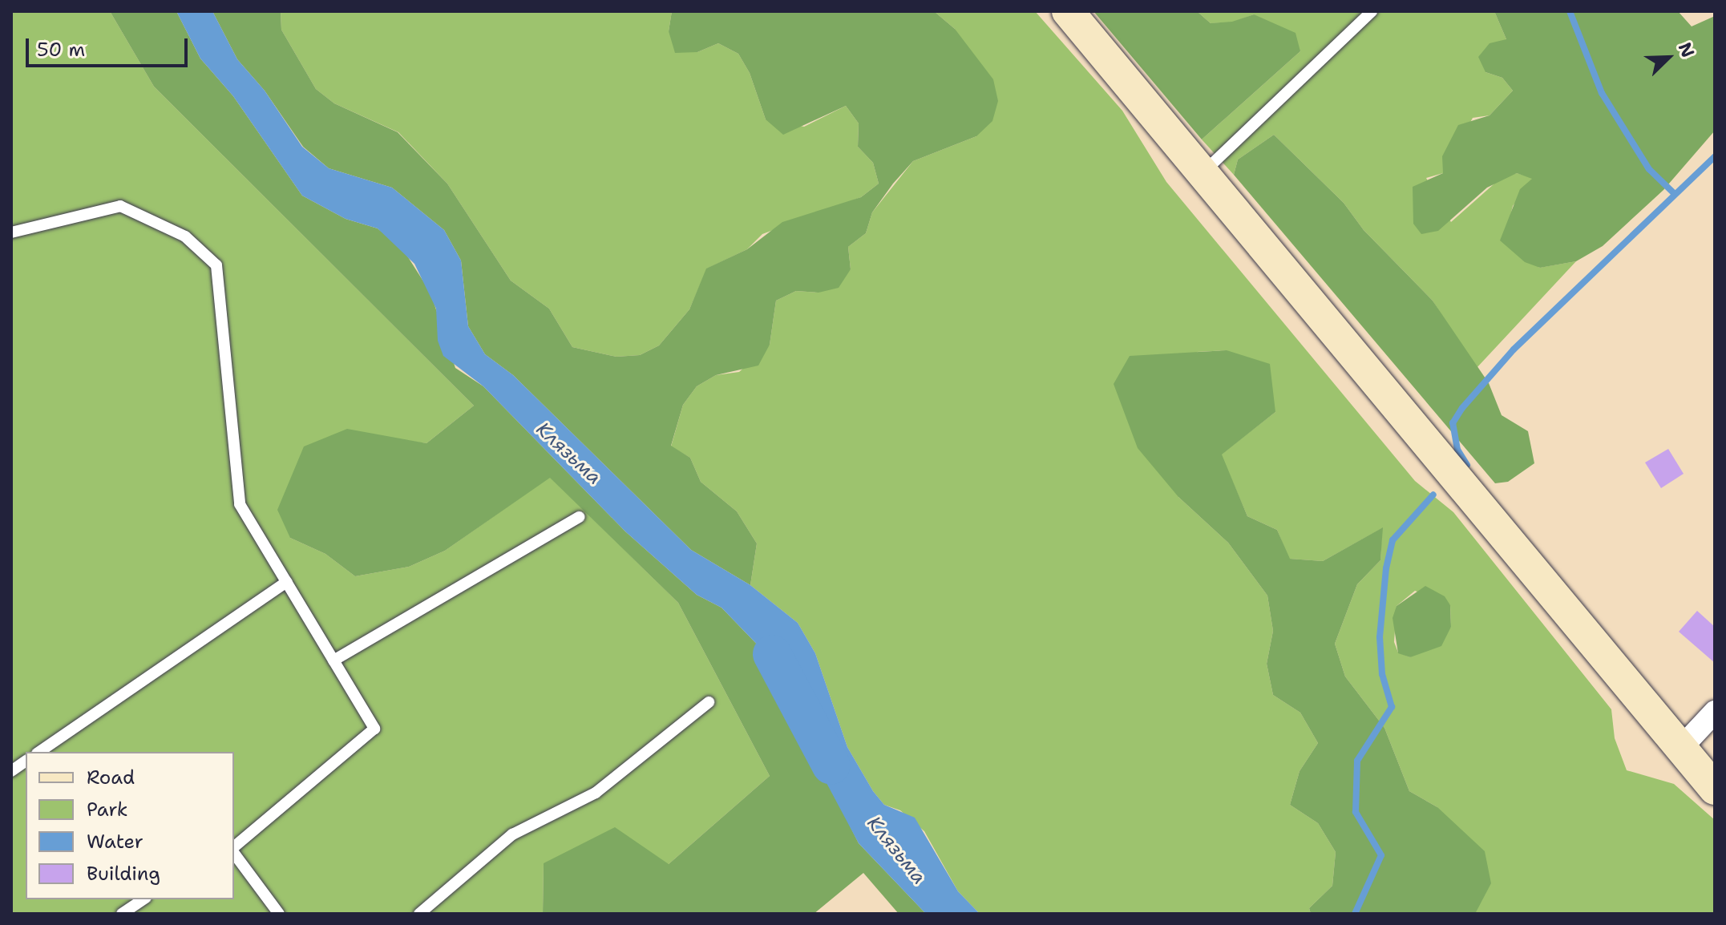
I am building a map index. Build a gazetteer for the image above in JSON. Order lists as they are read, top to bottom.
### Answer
{
  "water": ["Клязьма"],
  "legend": [
    "Road",
    "Park",
    "Water",
    "Building"
  ],
  "scale_bar": "50 m",
  "north": "top right"
}
